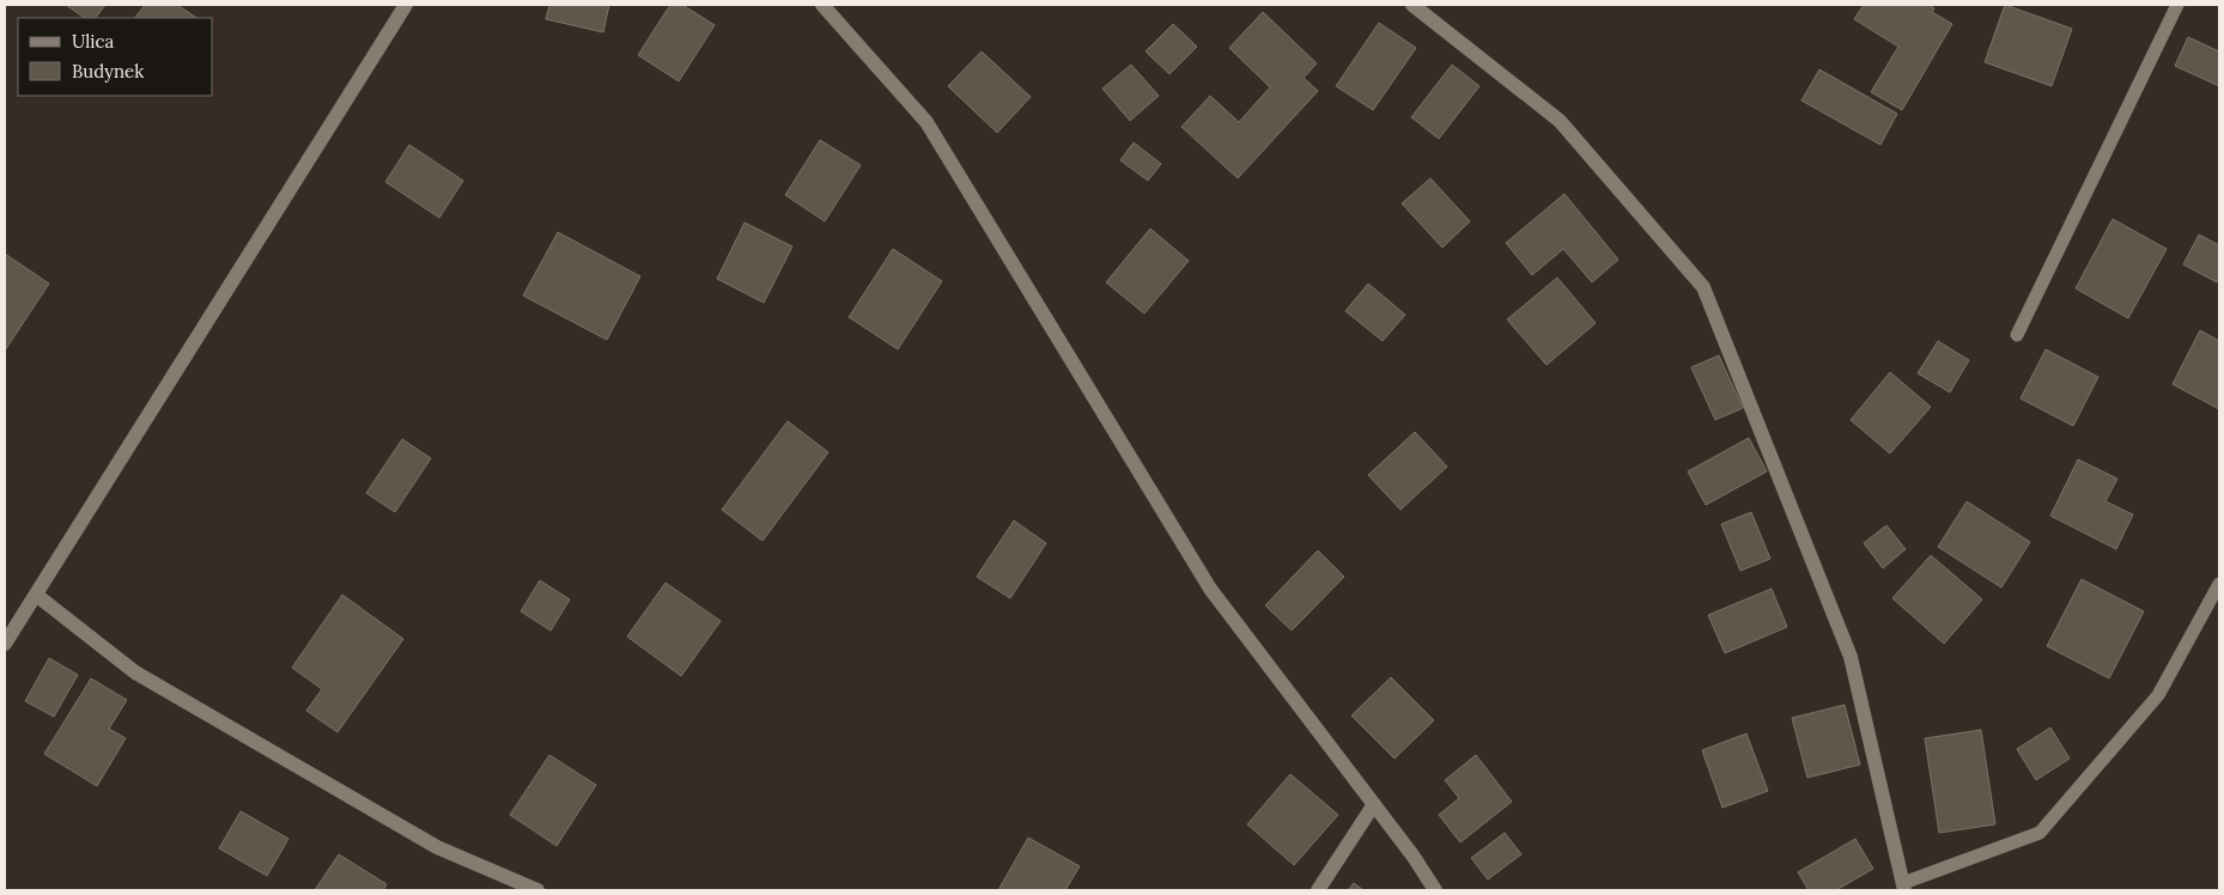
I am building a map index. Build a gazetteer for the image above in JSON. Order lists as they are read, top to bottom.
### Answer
{
  "legend": ["Ulica", "Budynek"]
}
